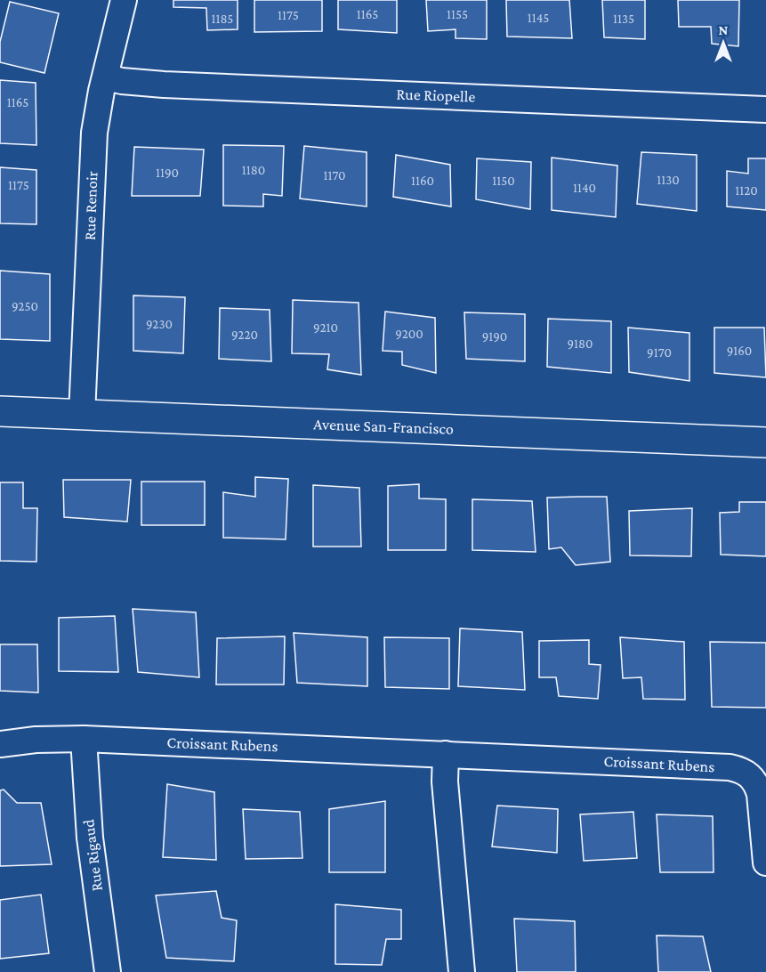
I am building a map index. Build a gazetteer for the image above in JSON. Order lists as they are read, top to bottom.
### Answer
{
  "streets": {
    "street": [
      "Rue Riopelle",
      "Rue Renoir",
      "Avenue San-Francisco",
      "Croissant Rubens",
      "Rue Rigaud"
    ]
  },
  "crossings": [
    ["Rue Riopelle", "Rue Renoir"],
    ["Rue Renoir", "Avenue San-Francisco"],
    ["Croissant Rubens", "Rue Rigaud"]
  ],
  "house_numbers": [
    "1165",
    "1155",
    "1175",
    "1145",
    "1185",
    "1135",
    "1165",
    "1180",
    "1190",
    "1170",
    "1130",
    "1160",
    "1150",
    "1175",
    "1140",
    "1120",
    "9250",
    "9230",
    "9210",
    "9200",
    "9220",
    "9190",
    "9180",
    "9160",
    "9170"
  ],
  "north": "top"
}
